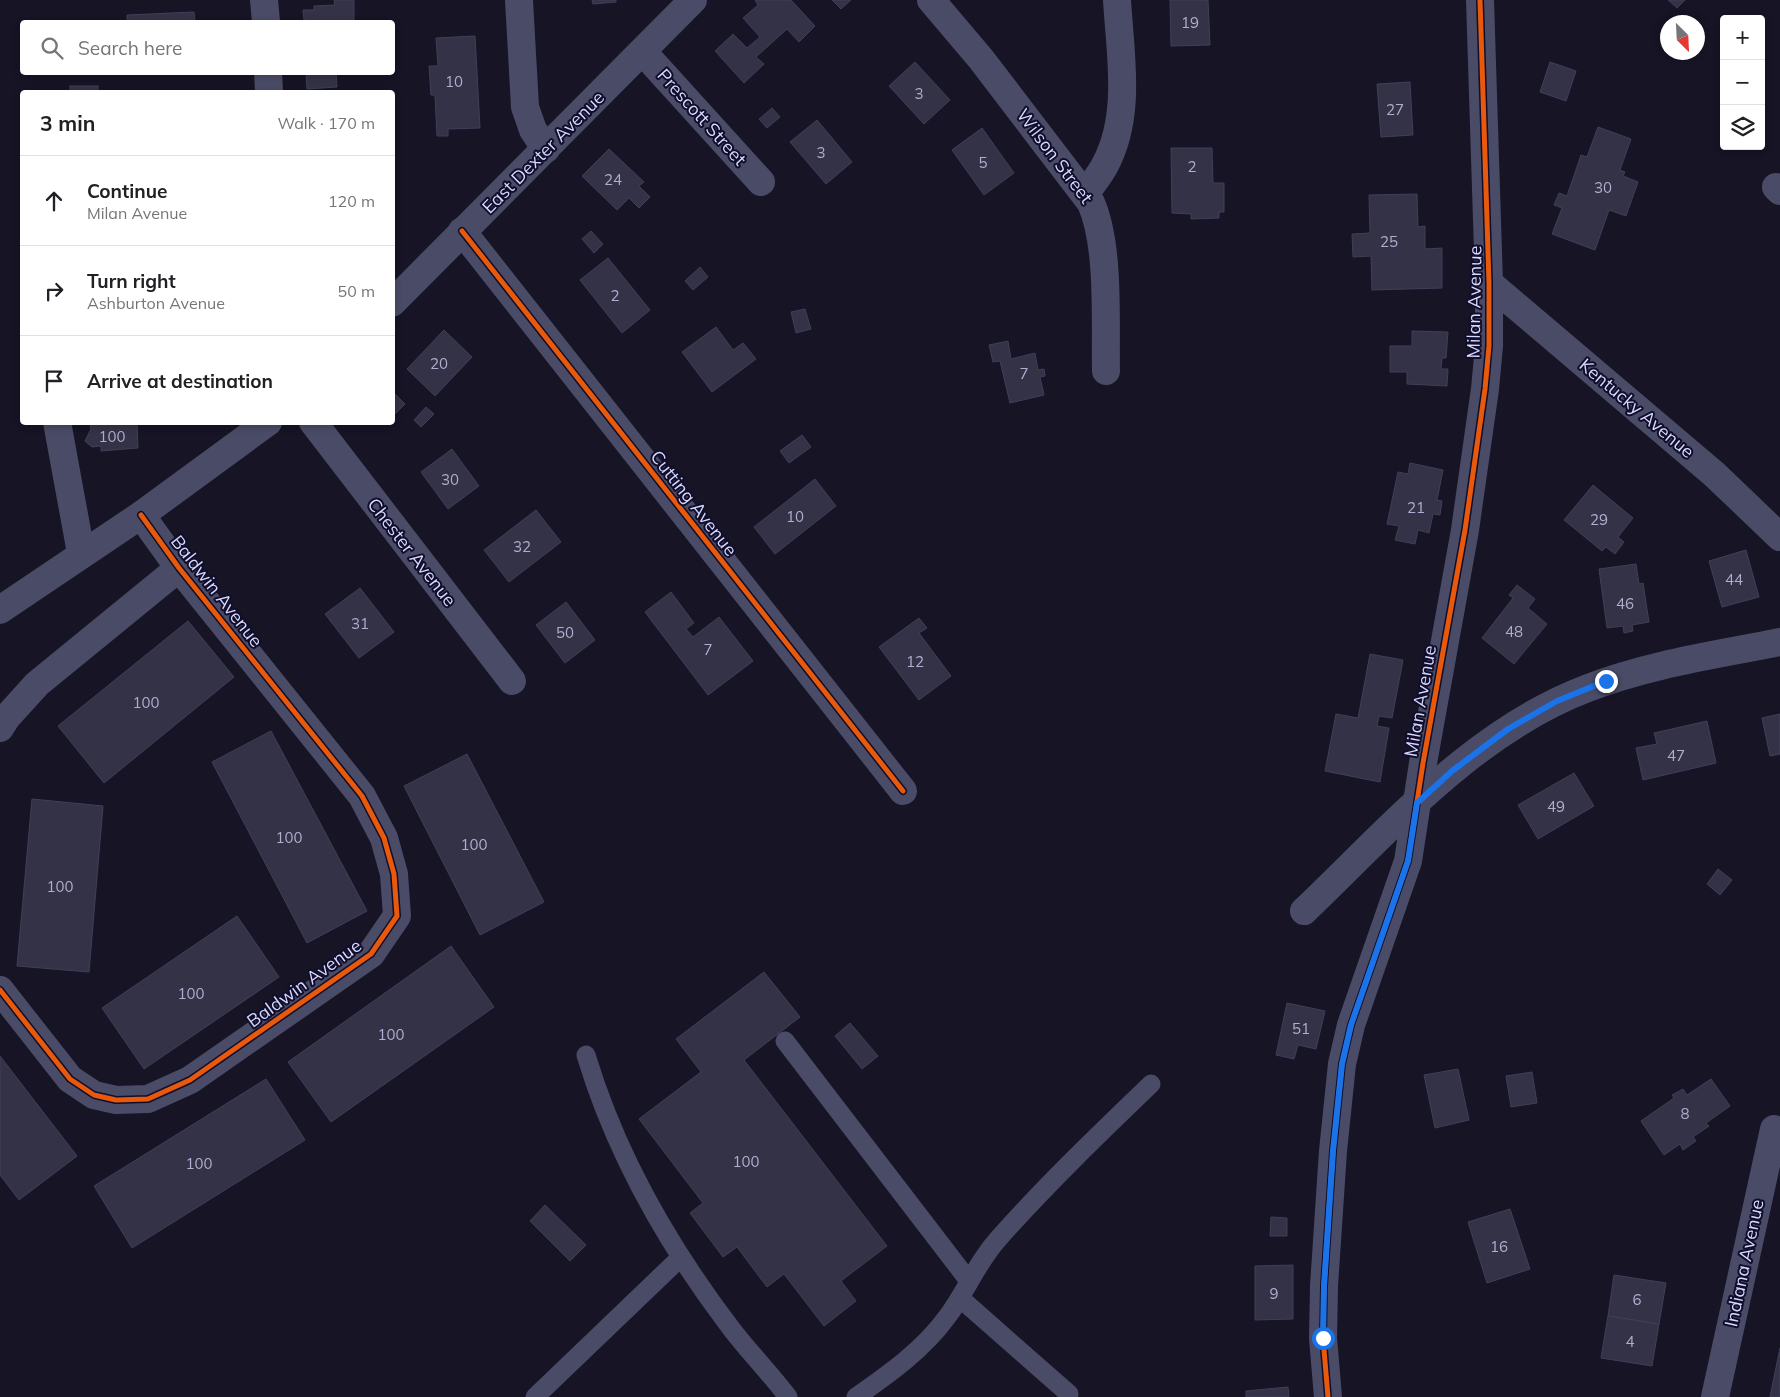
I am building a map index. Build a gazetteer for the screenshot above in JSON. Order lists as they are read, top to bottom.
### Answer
{
  "streets": {
    "street": [
      "Prescott Street",
      "East Dexter Avenue",
      "Wilson Street",
      "Milan Avenue",
      "Kentucky Avenue",
      "Cutting Avenue",
      "Chester Avenue",
      "Baldwin Avenue",
      "Indiana Avenue"
    ]
  },
  "crossings": [
    ["Prescott Street", "East Dexter Avenue"],
    ["East Dexter Avenue", "Cutting Avenue"],
    ["Milan Avenue", "Kentucky Avenue"]
  ],
  "house_numbers": [
    "19",
    "10",
    "3",
    "27",
    "3",
    "5",
    "2",
    "24",
    "30",
    "25",
    "2",
    "20",
    "7",
    "100",
    "30",
    "21",
    "10",
    "29",
    "32",
    "44",
    "46",
    "31",
    "48",
    "50",
    "7",
    "12",
    "100",
    "47",
    "49",
    "100",
    "100",
    "100",
    "100",
    "51",
    "100",
    "8",
    "100",
    "100",
    "16",
    "9",
    "6",
    "4"
  ],
  "north": "bottom right",
  "page": {
    "map_buttons": ["+", "−"],
    "search": "Search here",
    "heading": ["3 min", "Walk · 170 m"],
    "list": [
      ["Continue", "Milan Avenue", "120 m"],
      ["Turn right", "Ashburton Avenue", "50 m"],
      "Arrive at destination"
    ]
  }
}
